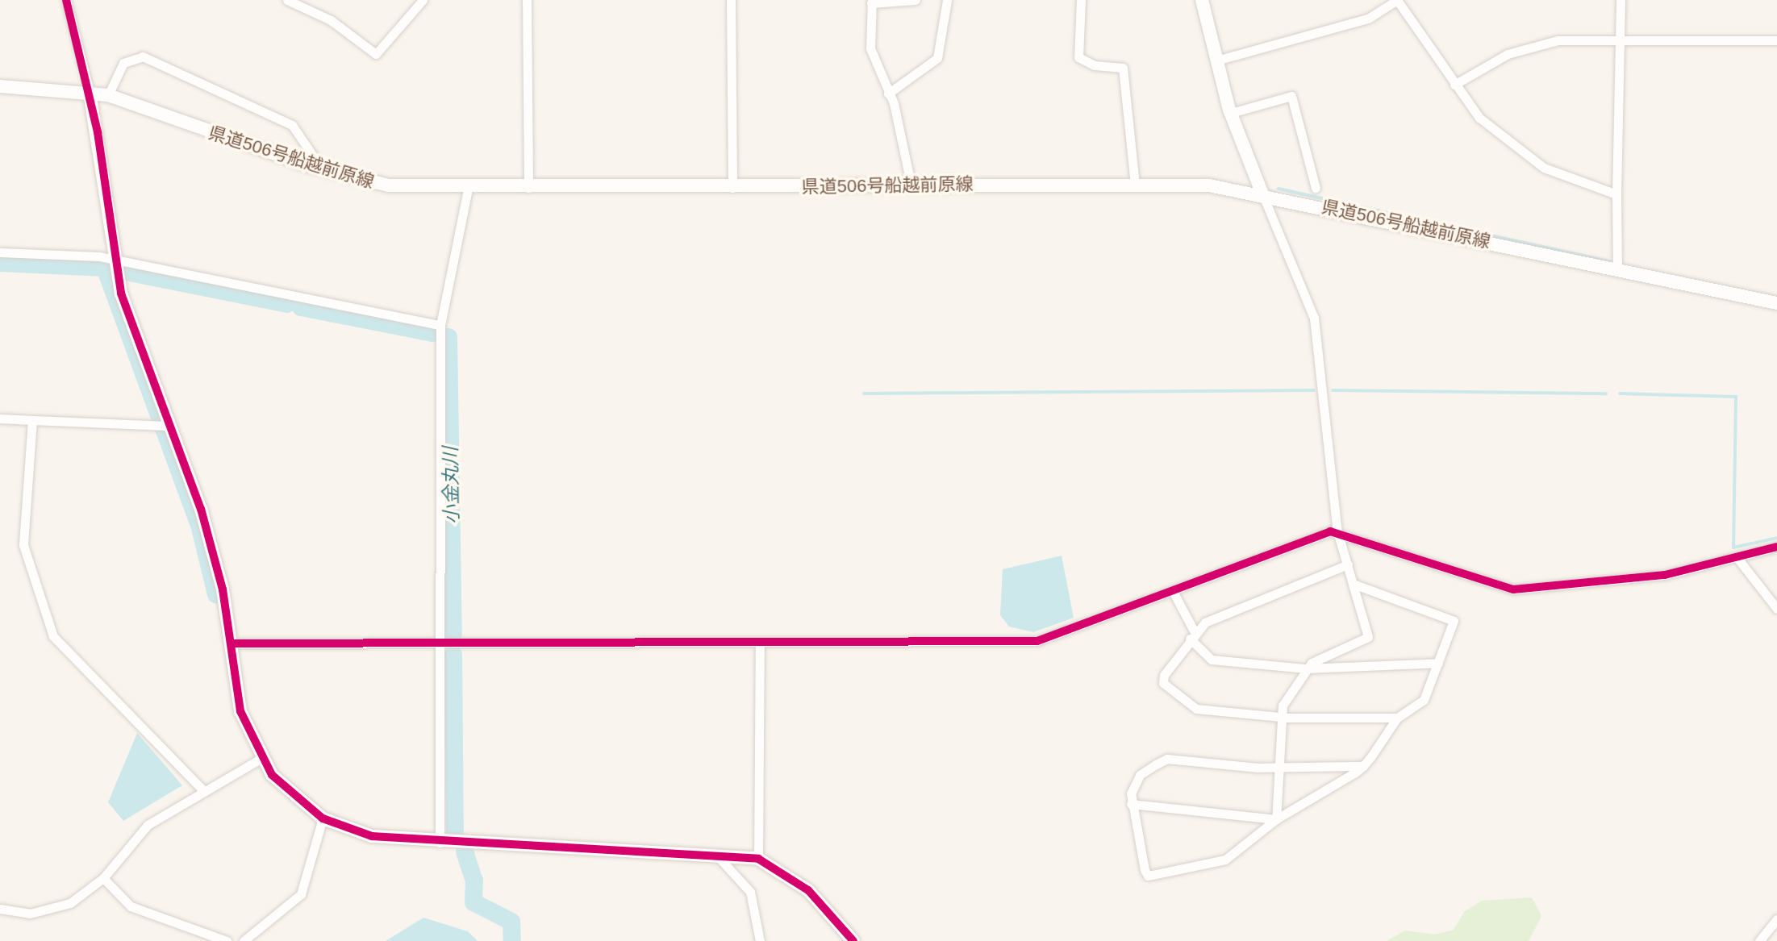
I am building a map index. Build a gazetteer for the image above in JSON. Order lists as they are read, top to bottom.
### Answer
{
  "streets": {
    "main road": ["県道506号船越前原線"]
  },
  "water": ["小金丸川"]
}
